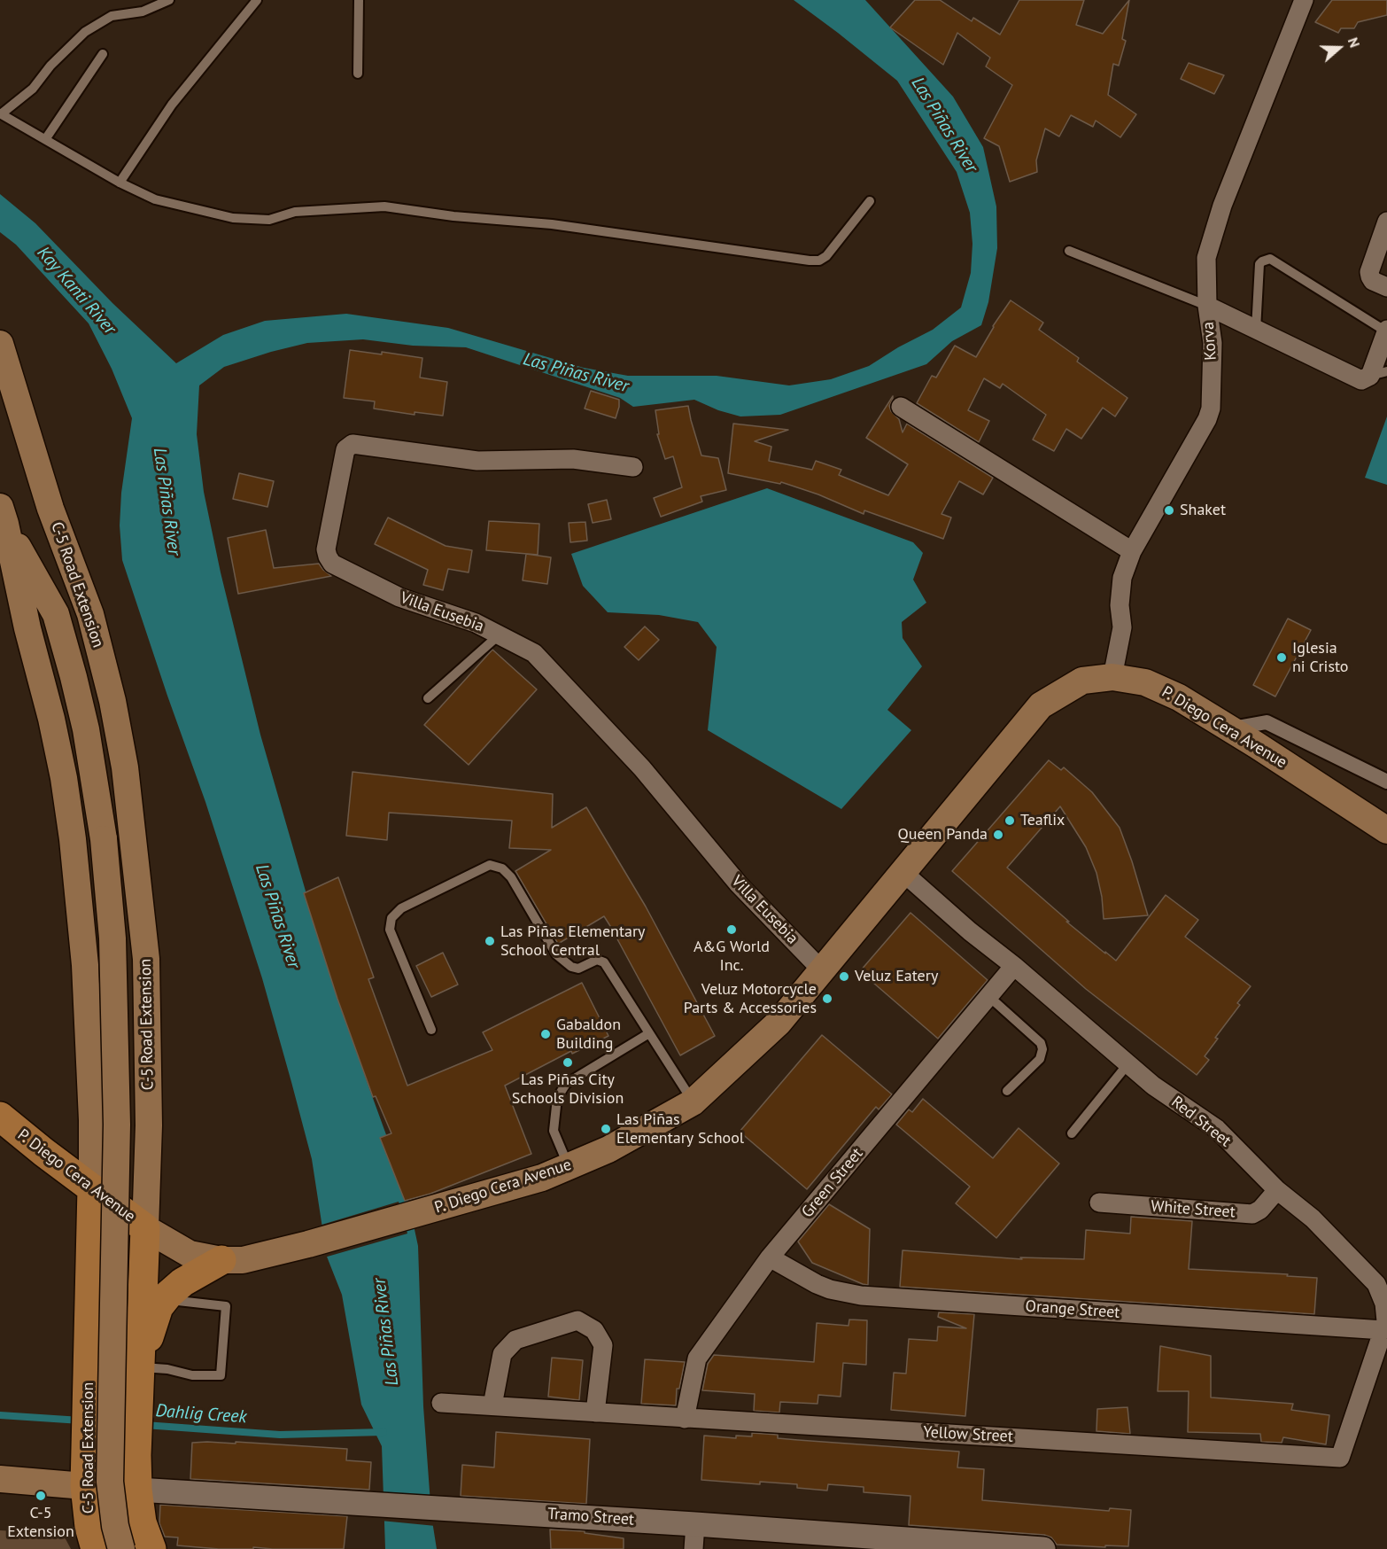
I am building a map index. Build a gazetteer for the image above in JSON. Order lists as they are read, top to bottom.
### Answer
{
  "streets": {
    "main road": ["C-5 Road Extension", "P. Diego Cera Avenue"],
    "street": [
      "Korva",
      "Villa Eusebia",
      "Red Street",
      "Green Street",
      "White Street",
      "Orange Street",
      "Yellow Street",
      "Tramo Street"
    ]
  },
  "crossings": [
    ["Korva", "P. Diego Cera Avenue"],
    ["C-5 Road Extension", "P. Diego Cera Avenue"],
    ["C-5 Road Extension", "Tramo Street"],
    ["Villa Eusebia", "P. Diego Cera Avenue"],
    ["P. Diego Cera Avenue", "Red Street"],
    ["Red Street", "Green Street"],
    ["Red Street", "White Street"],
    ["Red Street", "Orange Street"],
    ["Red Street", "Yellow Street"],
    ["Green Street", "Orange Street"],
    ["Green Street", "Yellow Street"]
  ],
  "water": ["Las Piñas River", "Kay Kanti River", "Dahlig Creek"],
  "places": [
    "Shaket",
    "Iglesia ni Cristo",
    "Teaflix",
    "Queen Panda",
    "A&G World Inc.",
    "Las Piñas Elementary School Central",
    "Veluz Eatery",
    "Veluz Motorcycle Parts & Accessories",
    "Gabaldon Building",
    "Las Piñas City Schools Division",
    "Las Piñas Elementary School",
    "C-5 Extension"
  ],
  "north": "right"
}
